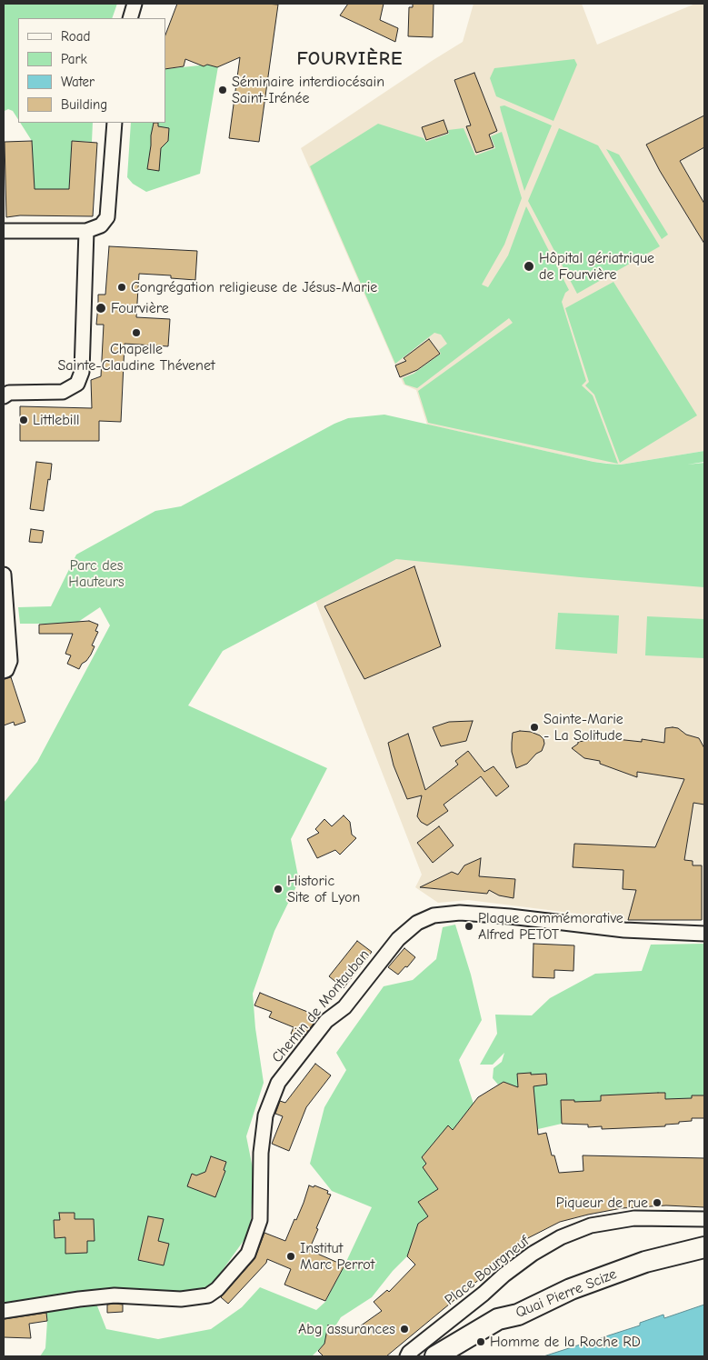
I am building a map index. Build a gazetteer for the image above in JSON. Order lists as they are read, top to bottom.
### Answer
{
  "streets": {
    "main road": ["Quai Pierre Scize"],
    "street": ["Chemin de Montauban", "Place Bourgneuf"]
  },
  "districts": ["FOURVIÈRE"],
  "parks": ["Parc des Hauteurs"],
  "places": [
    "Séminaire interdiocésain Saint-Irénée",
    "Hôpital gériatrique de Fourvière",
    "Congrégation religieuse de Jésus-Marie",
    "Fourvière",
    "Chapelle Sainte-Claudine Thévenet",
    "Littlebill",
    "Sainte-Marie - La Solitude",
    "Historic Site of Lyon",
    "Plaque commémorative Alfred PETOT",
    "Piqueur de rue",
    "Institut Marc Perrot",
    "Abg assurances",
    "Homme de la Roche RD"
  ],
  "legend": [
    "Road",
    "Park",
    "Water",
    "Building"
  ]
}
